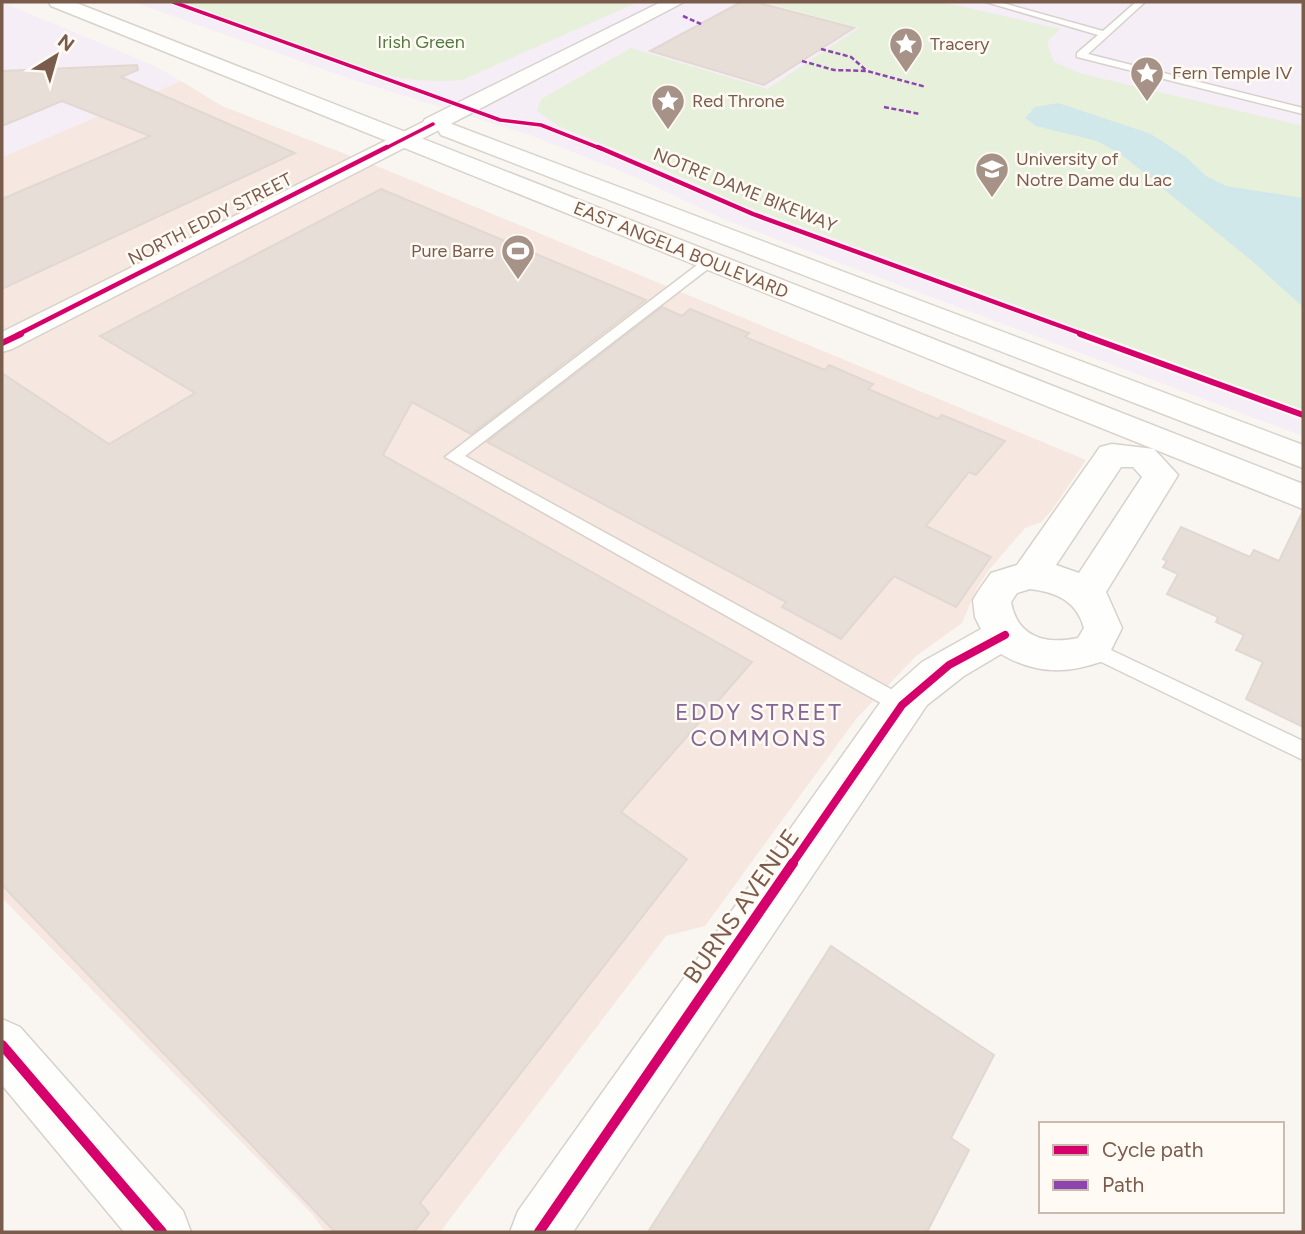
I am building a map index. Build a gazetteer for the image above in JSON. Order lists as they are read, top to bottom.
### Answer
{
  "streets": {
    "main road": ["NORTH EDDY STREET", "EAST ANGELA BOULEVARD", "BURNS AVENUE"],
    "cycle path": ["NOTRE DAME BIKEWAY"]
  },
  "crossings": [
    ["NORTH EDDY STREET", "EAST ANGELA BOULEVARD"]
  ],
  "districts": ["EDDY STREET COMMONS"],
  "parks": ["Irish Green"],
  "places": {
    "place": ["Tracery", "Fern Temple IV", "Red Throne"],
    "school or university": ["University of Notre Dame du Lac"],
    "sports": ["Pure Barre"]
  },
  "legend": ["Cycle path", "Path"],
  "north": "top right"
}
